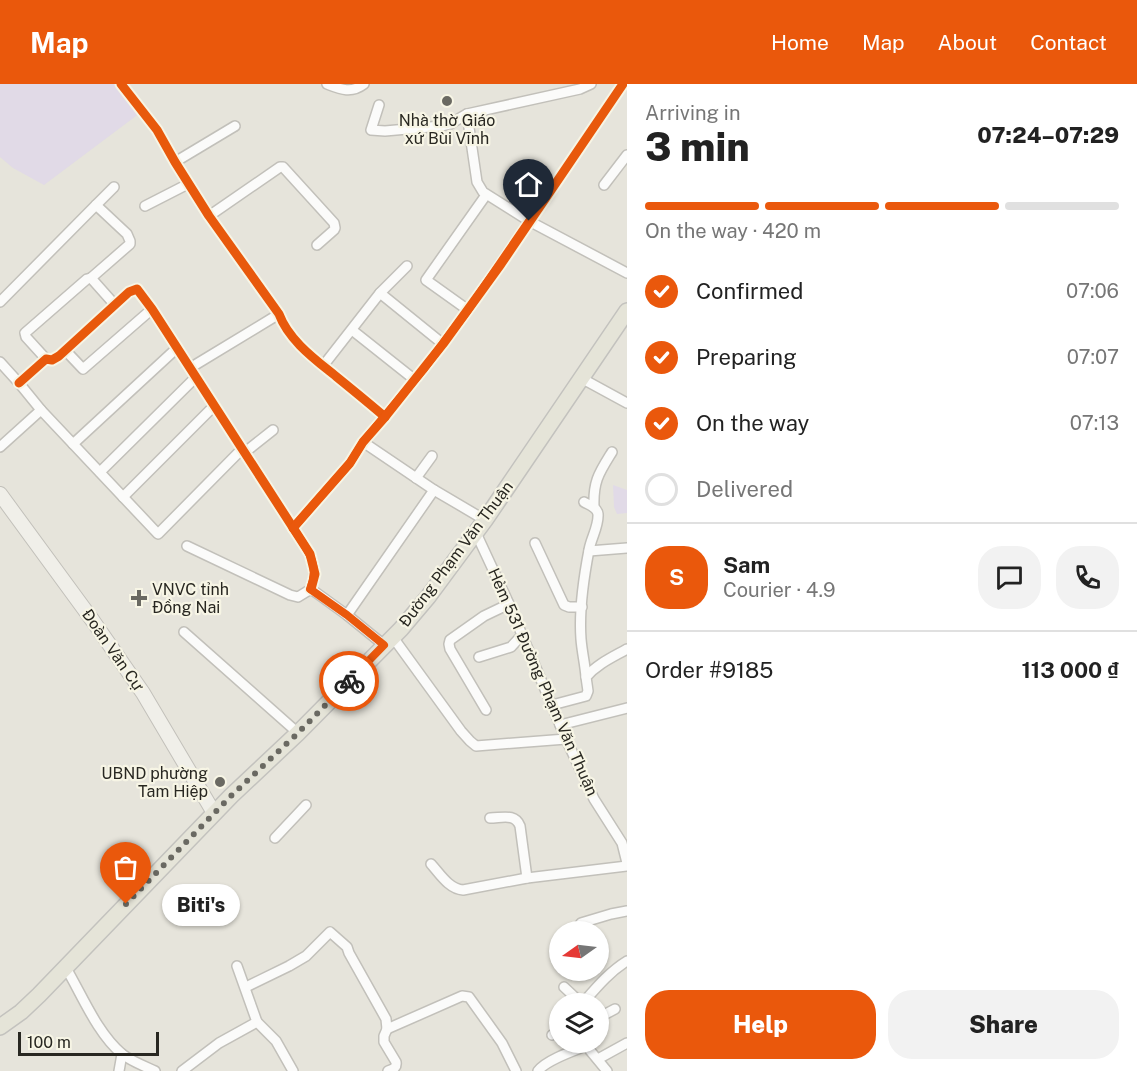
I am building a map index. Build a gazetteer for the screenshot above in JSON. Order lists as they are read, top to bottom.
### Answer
{
  "streets": {
    "main road": ["Đường Phạm Văn Thuận"],
    "street": ["Đoàn Văn Cự", "Hẻm 531 Đường Phạm Văn Thuận"]
  },
  "crossings": [
    ["Đường Phạm Văn Thuận", "Đoàn Văn Cự"],
    ["Đường Phạm Văn Thuận", "Hẻm 531 Đường Phạm Văn Thuận"]
  ],
  "places": {
    "other": ["Nhà thờ Giáo xứ Bùi Vĩnh", "UBND phường Tam Hiệp", "Biti's"],
    "health": ["VNVC tỉnh Đồng Nai"]
  },
  "scale_bar": "100 m",
  "north": "left",
  "page": {
    "header": "Map",
    "nav": [
      "Home",
      "Map",
      "About",
      "Contact"
    ],
    "heading": ["3 min", "Arriving in", "07:24–07:29"],
    "panel": [
      "Sam",
      "Courier · 4.9",
      "Order #9185",
      "113 000 ₫"
    ],
    "bar": "On the way · 420 m",
    "list": [
      ["Confirmed", "07:06"],
      ["Preparing", "07:07"],
      ["On the way", "07:13"],
      "Delivered"
    ],
    "round": "S",
    "bubble": "Biti's",
    "buttons": ["Help", "Share"],
    "scale": "100 m"
  }
}
